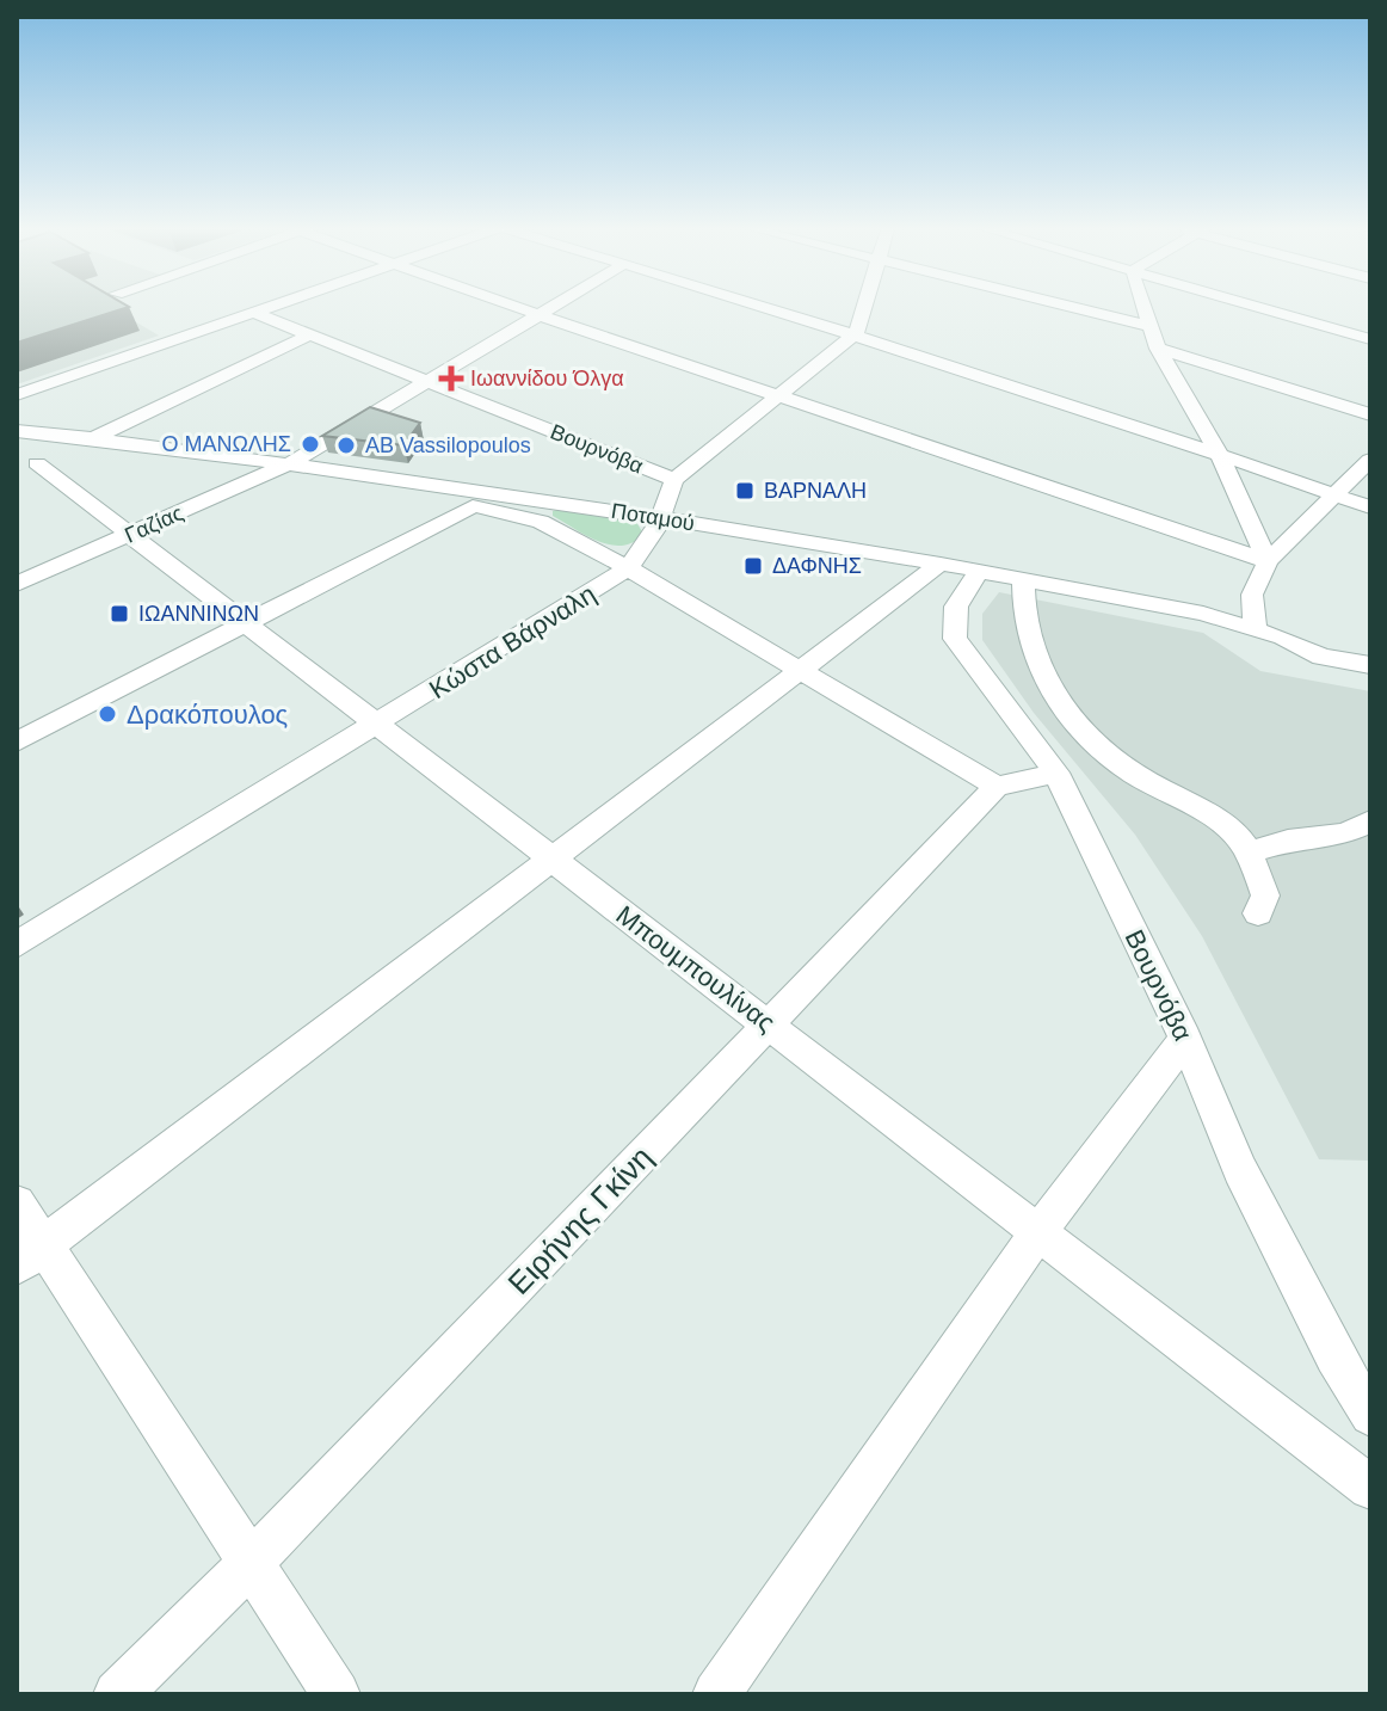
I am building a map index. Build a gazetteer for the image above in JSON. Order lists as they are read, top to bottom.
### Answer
{
  "streets": {
    "street": [
      "Βουρνόβα",
      "Ποταμού",
      "Γαζίας",
      "Κώστα Βάρναλη",
      "Μπουμπουλίνας",
      "Ειρήνης Γκίνη"
    ]
  },
  "crossings": [
    ["Βουρνόβα", "Ποταμού"],
    ["Βουρνόβα", "Γαζίας"],
    ["Βουρνόβα", "Κώστα Βάρναλη"],
    ["Ποταμού", "Γαζίας"],
    ["Ποταμού", "Κώστα Βάρναλη"],
    ["Ποταμού", "Μπουμπουλίνας"],
    ["Γαζίας", "Μπουμπουλίνας"],
    ["Κώστα Βάρναλη", "Μπουμπουλίνας"],
    ["Μπουμπουλίνας", "Ειρήνης Γκίνη"]
  ],
  "places": {
    "health": ["Ιωαννίδου Όλγα"],
    "other": ["O ΜΑΝΩΛΗΣ", "AB Vassilopoulos", "Δρακόπουλος"],
    "transit": ["ΒΑΡΝΑΛΗ", "ΔΑΦΝΗΣ", "ΙΩΑΝΝΙΝΩΝ"]
  }
}
